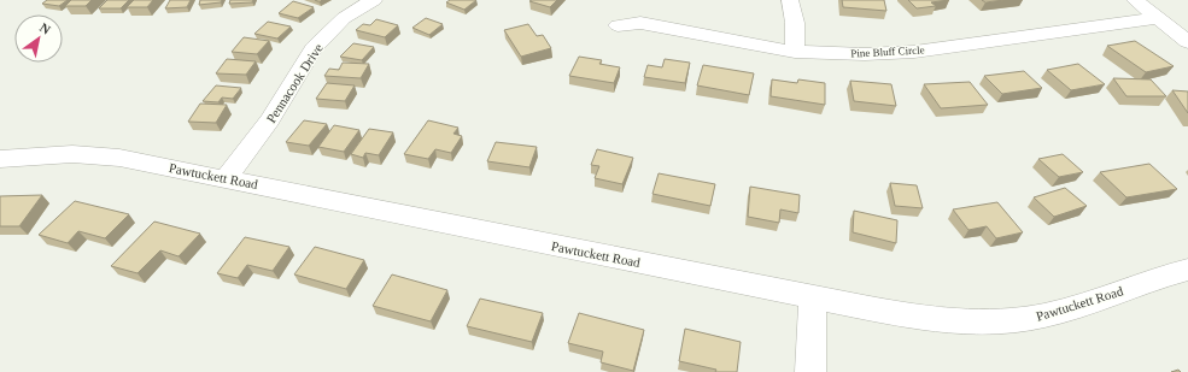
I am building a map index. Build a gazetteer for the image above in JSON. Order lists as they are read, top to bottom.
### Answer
{
  "streets": {
    "street": ["Pine Bluff Circle", "Pennacook Drive", "Pawtuckett Road"]
  },
  "crossings": [
    ["Pennacook Drive", "Pawtuckett Road"]
  ],
  "north": "top right"
}
